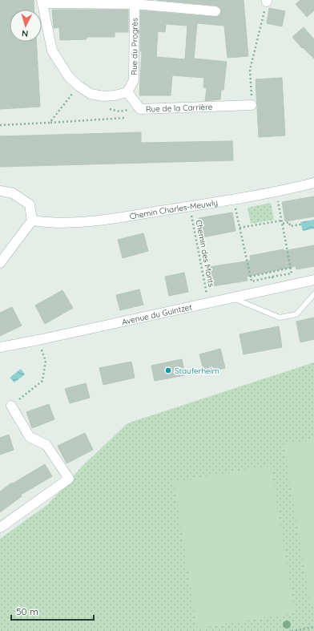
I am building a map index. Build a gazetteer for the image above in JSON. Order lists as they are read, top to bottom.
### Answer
{
  "streets": {
    "street": [
      "Rue du Progrès",
      "Rue de la Carrière",
      "Chemin Charles-Meuwly",
      "Avenue du Guintzet"
    ],
    "path": ["Chemin des Monts"]
  },
  "crossings": [
    ["Rue du Progrès", "Rue de la Carrière"],
    ["Chemin Charles-Meuwly", "Chemin des Monts"],
    ["Chemin des Monts", "Avenue du Guintzet"]
  ],
  "places": ["Stauferheim"],
  "scale_bar": "50 m",
  "north": "bottom"
}
